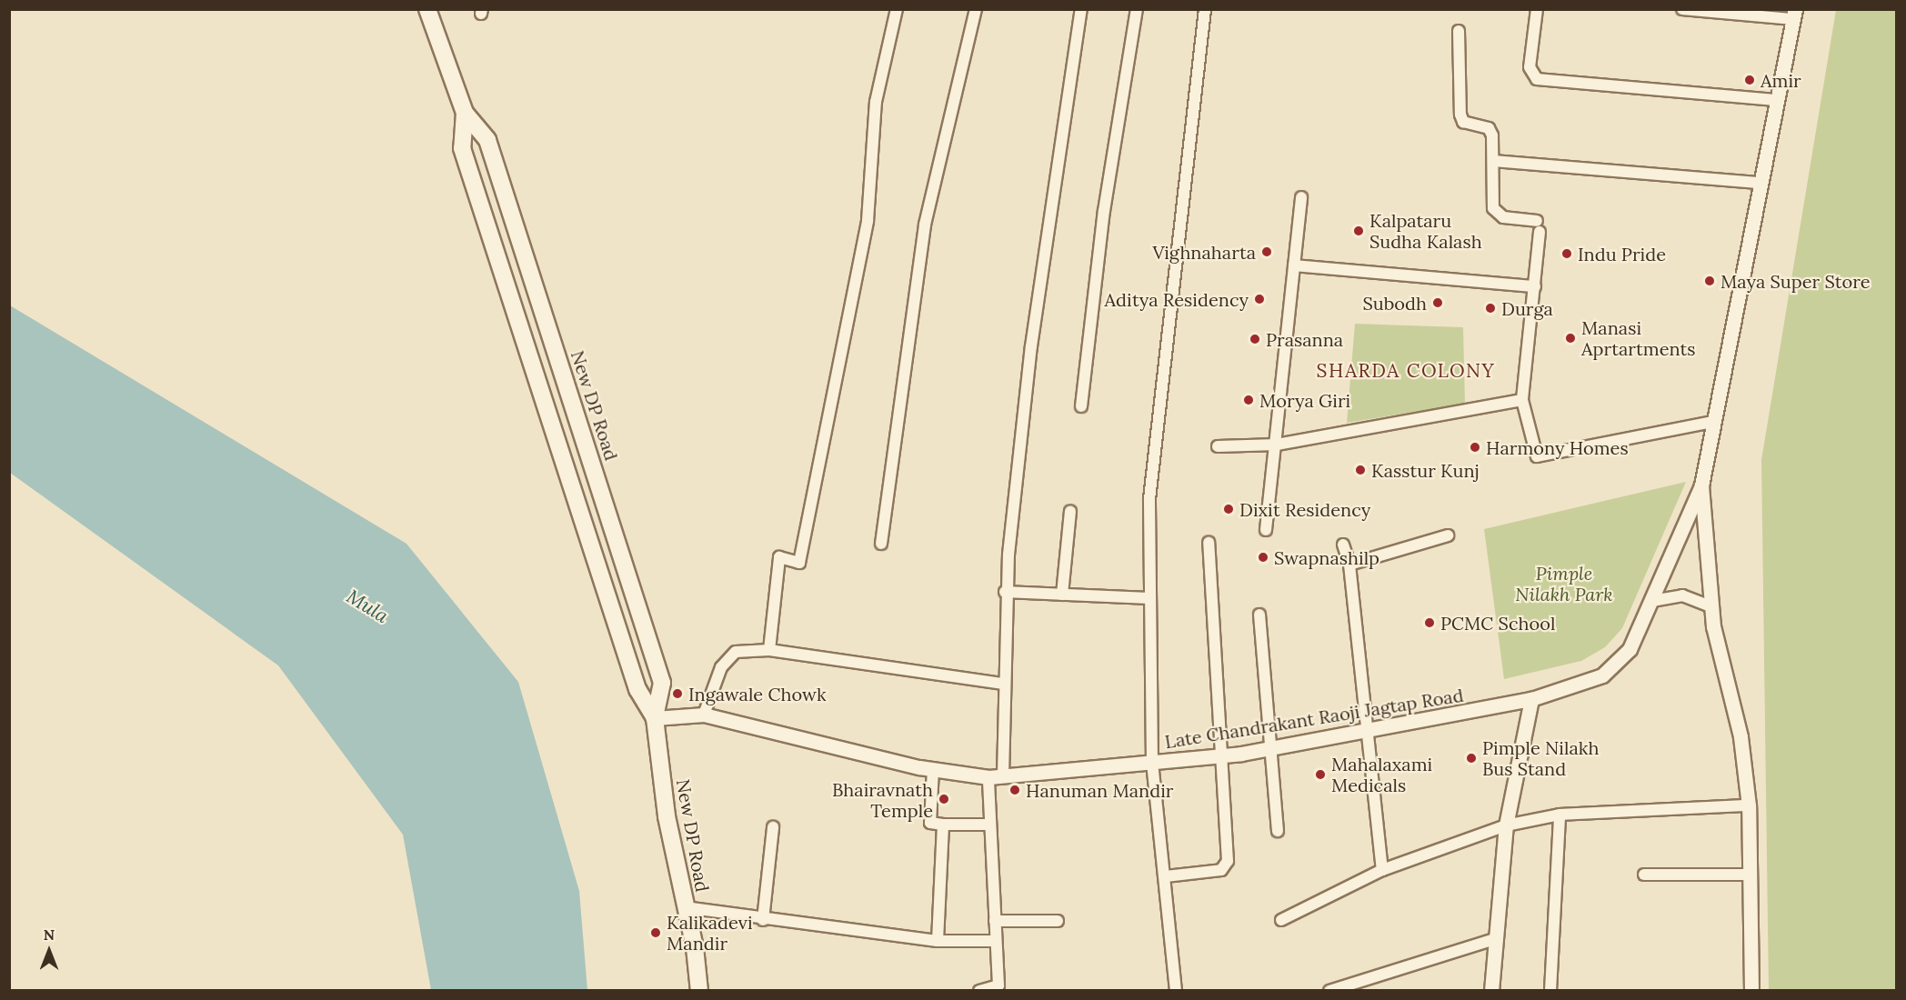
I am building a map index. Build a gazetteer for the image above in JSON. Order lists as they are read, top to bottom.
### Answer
{
  "streets": {
    "main road": ["New DP Road"],
    "street": ["Late Chandrakant Raoji Jagtap Road"]
  },
  "crossings": [
    ["New DP Road", "Late Chandrakant Raoji Jagtap Road"]
  ],
  "districts": ["SHARDA COLONY"],
  "water": ["Mula"],
  "parks": ["Pimple Nilakh Park"],
  "places": [
    "Amir",
    "Kalpataru Sudha Kalash",
    "Vighnaharta",
    "Indu Pride",
    "Maya Super Store",
    "Aditya Residency",
    "Subodh",
    "Durga",
    "Manasi Aprtartments",
    "Prasanna",
    "Morya Giri",
    "Harmony Homes",
    "Kasstur Kunj",
    "Dixit Residency",
    "Swapnashilp",
    "PCMC School",
    "Ingawale Chowk",
    "Pimple Nilakh Bus Stand",
    "Mahalaxami Medicals",
    "Hanuman Mandir",
    "Bhairavnath Temple",
    "Kalikadevi Mandir"
  ],
  "north": "top"
}
